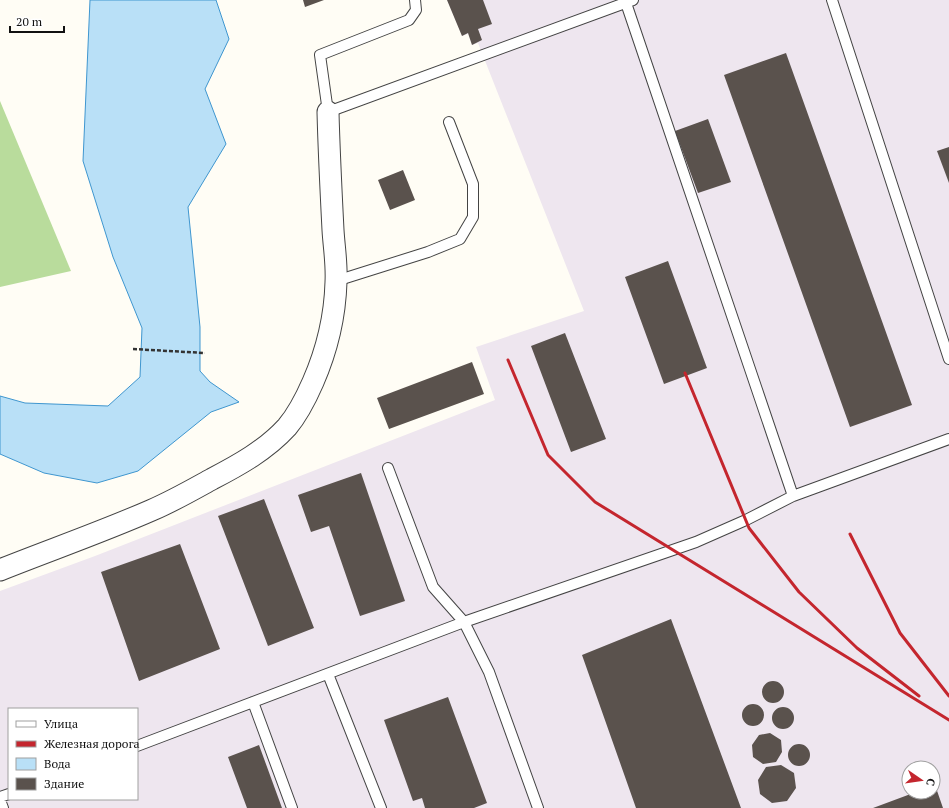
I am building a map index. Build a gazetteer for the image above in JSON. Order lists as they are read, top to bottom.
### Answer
{
  "legend": [
    "Улица",
    "Железная дорога",
    "Вода",
    "Здание"
  ],
  "scale_bar": "20 m",
  "north": "right"
}
